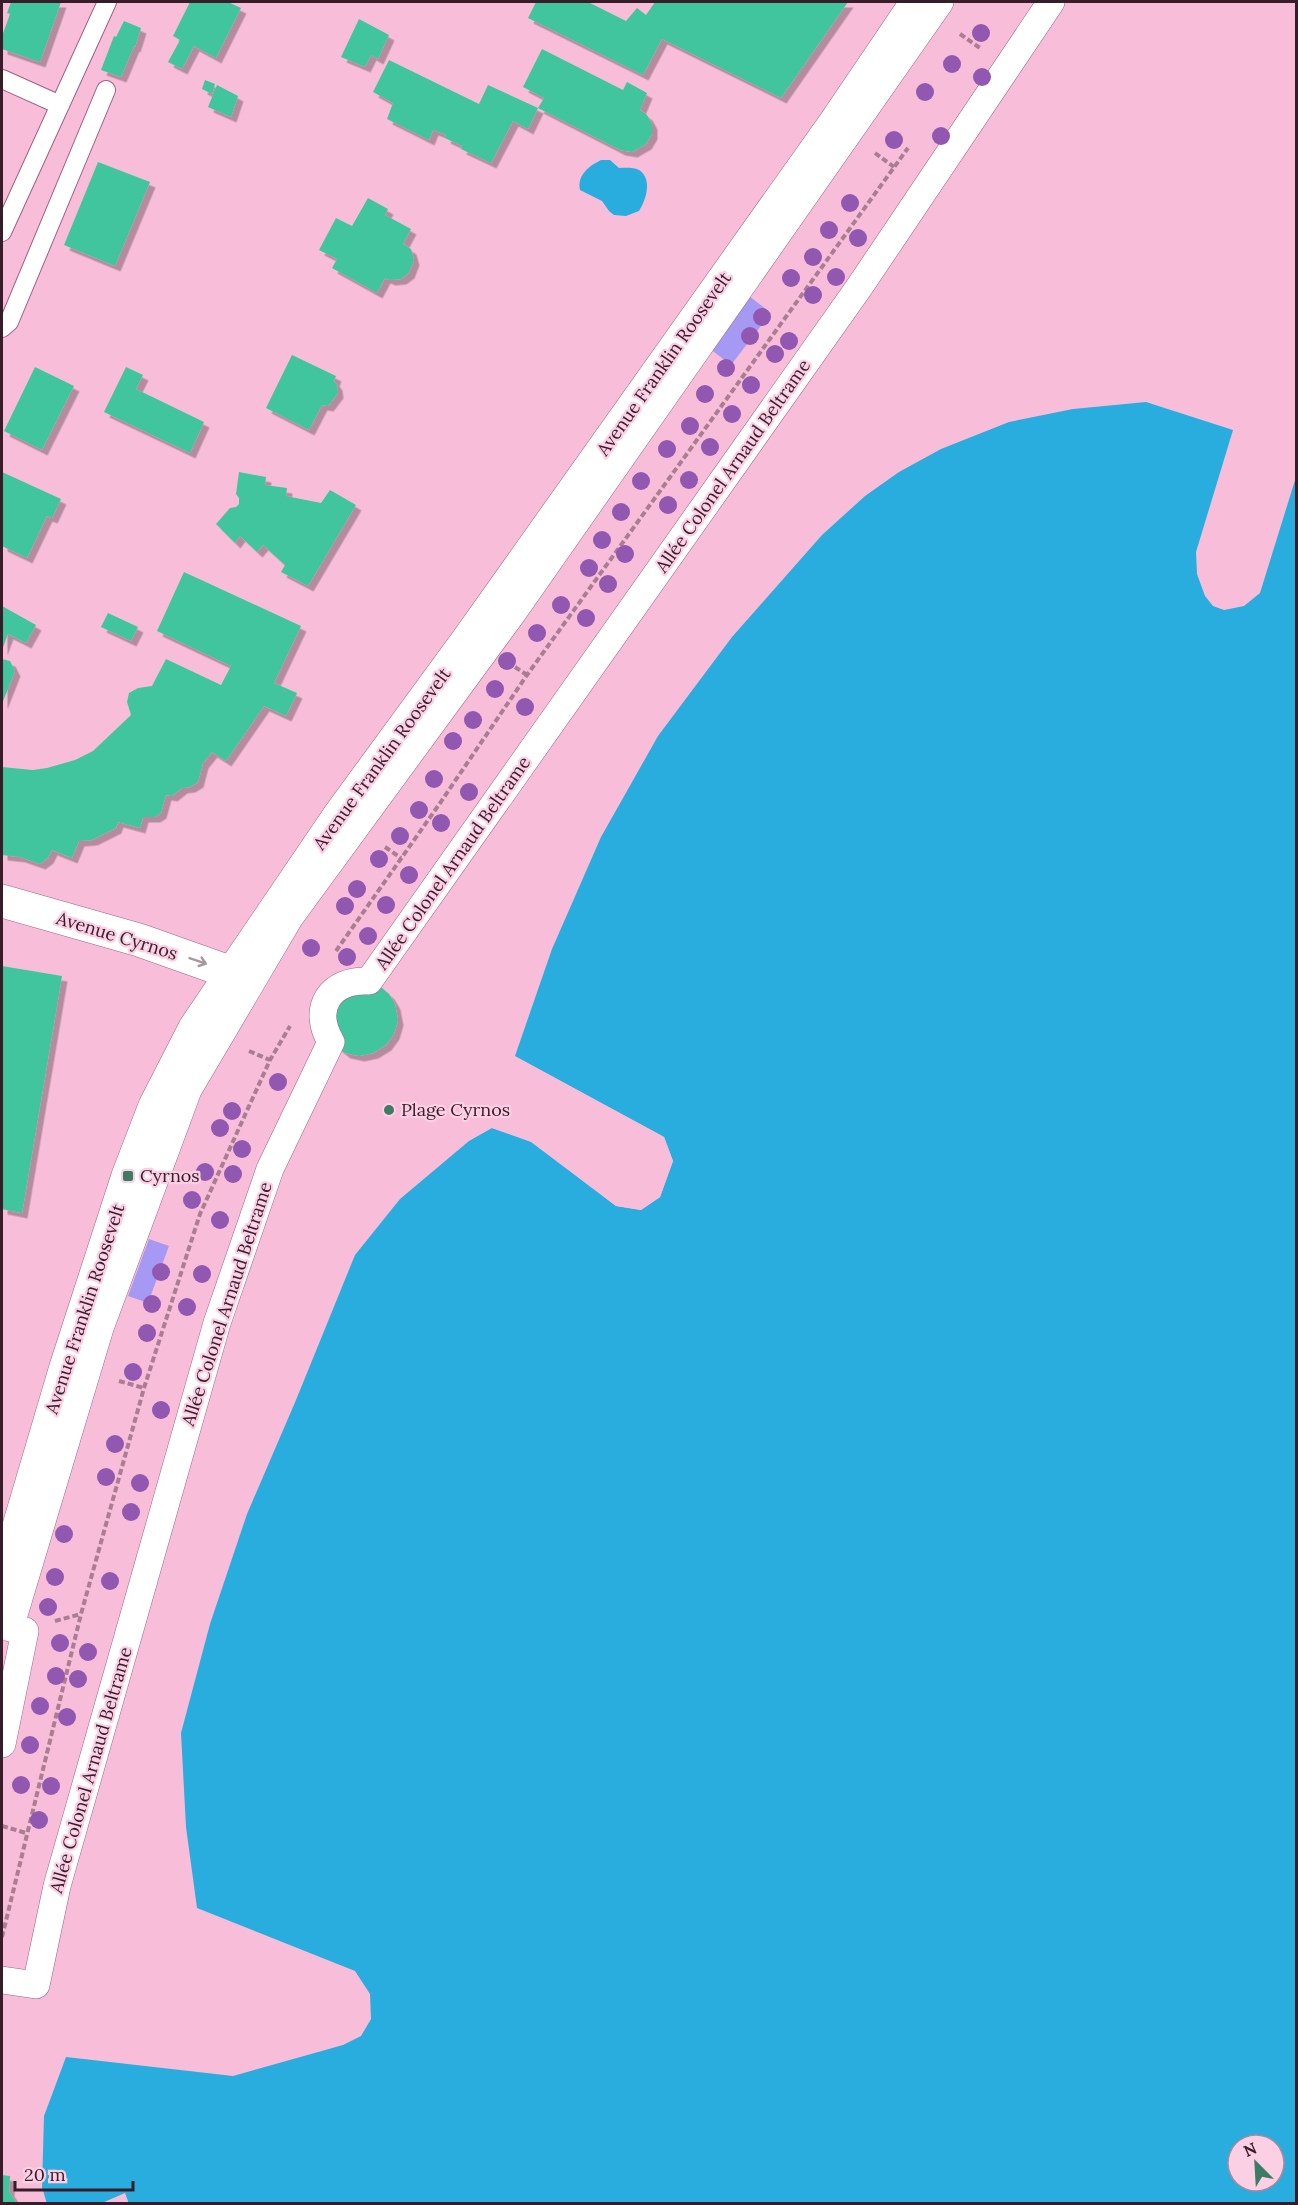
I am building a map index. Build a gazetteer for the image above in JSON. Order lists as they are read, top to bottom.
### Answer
{
  "streets": {
    "main road": ["Avenue Franklin Roosevelt", "Avenue Cyrnos"],
    "street": ["Allée Colonel Arnaud Beltrame"]
  },
  "crossings": [
    ["Avenue Franklin Roosevelt", "Avenue Cyrnos"]
  ],
  "one_way": ["Avenue Cyrnos"],
  "places": {
    "other": ["Plage Cyrnos"],
    "transit": ["Cyrnos"]
  },
  "scale_bar": "20 m",
  "north": "top left"
}
